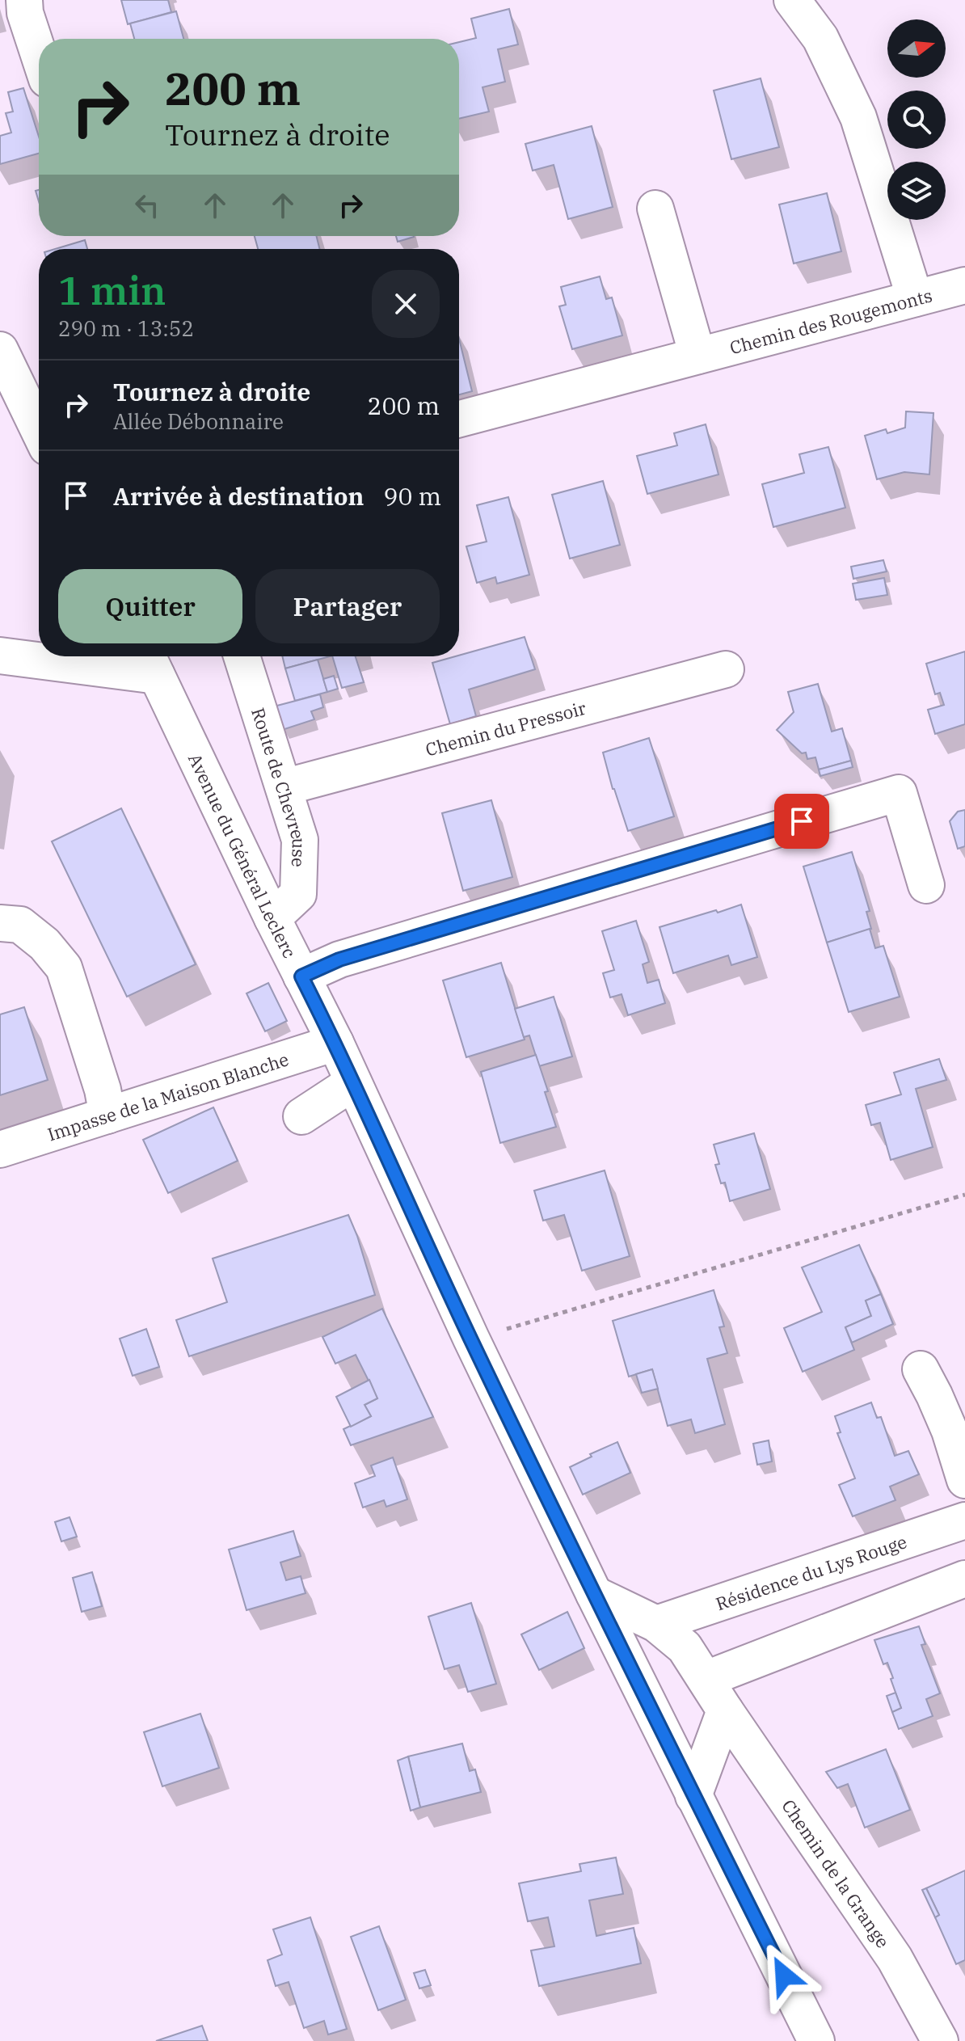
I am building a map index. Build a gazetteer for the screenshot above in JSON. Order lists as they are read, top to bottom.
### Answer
{
  "streets": {
    "street": [
      "Chemin des Rougemonts",
      "Chemin du Pressoir",
      "Route de Chevreuse",
      "Avenue du Général Leclerc",
      "Impasse de la Maison Blanche",
      "Résidence du Lys Rouge",
      "Chemin de la Grange"
    ]
  },
  "crossings": [
    ["Chemin du Pressoir", "Route de Chevreuse"],
    ["Route de Chevreuse", "Avenue du Général Leclerc"],
    ["Avenue du Général Leclerc", "Impasse de la Maison Blanche"],
    ["Avenue du Général Leclerc", "Chemin de la Grange"],
    ["Résidence du Lys Rouge", "Chemin de la Grange"]
  ],
  "north": "right",
  "page": {
    "turn": ["200 m", "Tournez à droite"],
    "heading": ["1 min", "290 m · 13:52"],
    "list": [
      {
        "name": "Tournez à droite",
        "note": "Allée Débonnaire",
        "value": "200 m"
      },
      {
        "name": "Arrivée à destination",
        "value": "90 m"
      }
    ],
    "buttons": ["Quitter", "Partager"]
  }
}
